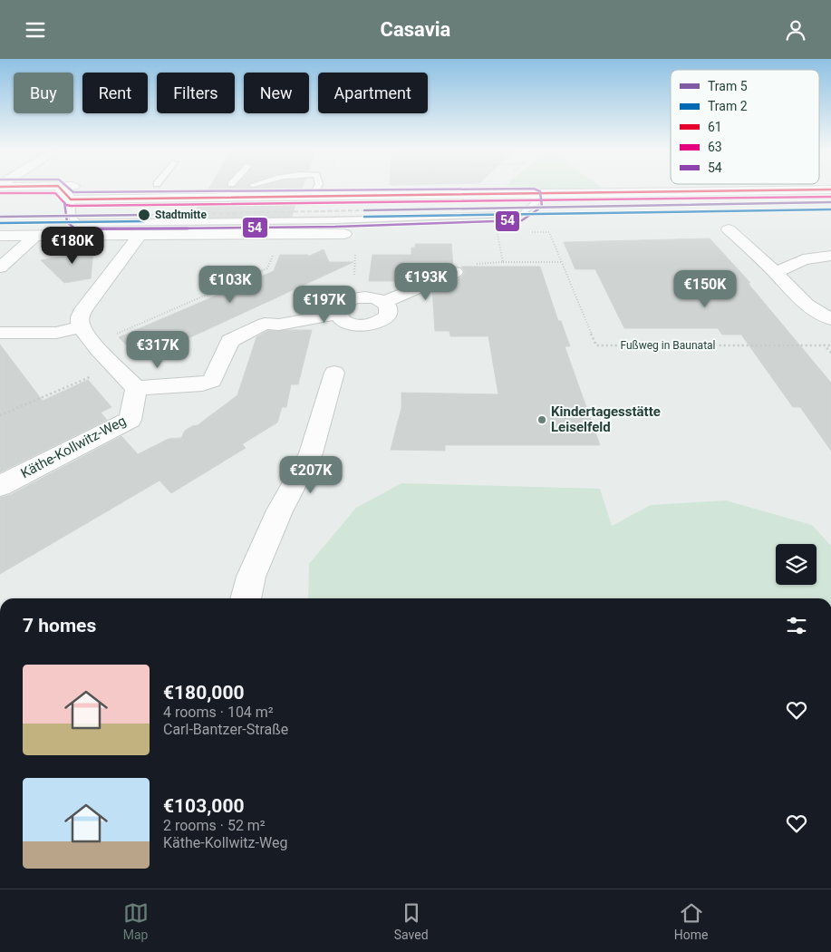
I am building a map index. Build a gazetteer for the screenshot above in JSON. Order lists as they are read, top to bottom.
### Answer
{
  "streets": {
    "street": ["Käthe-Kollwitz-Weg"],
    "path": ["Fußweg in Baunatal"]
  },
  "places": ["Stadtmitte", "Kindertagesstätte Leiselfeld"],
  "lines": [
    "transit line 61",
    "transit line 54",
    "transit line 63",
    "tram line 5",
    "tram line 2"
  ],
  "legend": [
    "Tram 5",
    "Tram 2",
    "61",
    "63",
    "54"
  ],
  "page": {
    "header": "Casavia",
    "chip": [
      "Buy",
      "Rent",
      "Filters",
      "New",
      "Apartment"
    ],
    "price": [
      "€180K",
      "€193K",
      "€103K",
      "€150K",
      "€197K",
      "€317K",
      "€207K"
    ],
    "heading": "7 homes",
    "list": [
      {
        "name": "€180,000",
        "note": "4 rooms · 104 m² · Carl-Bantzer-Straße"
      },
      {
        "name": "€103,000",
        "note": "2 rooms · 52 m² · Käthe-Kollwitz-Weg"
      }
    ],
    "tabs": ["Map", "Saved", "Home"]
  }
}
